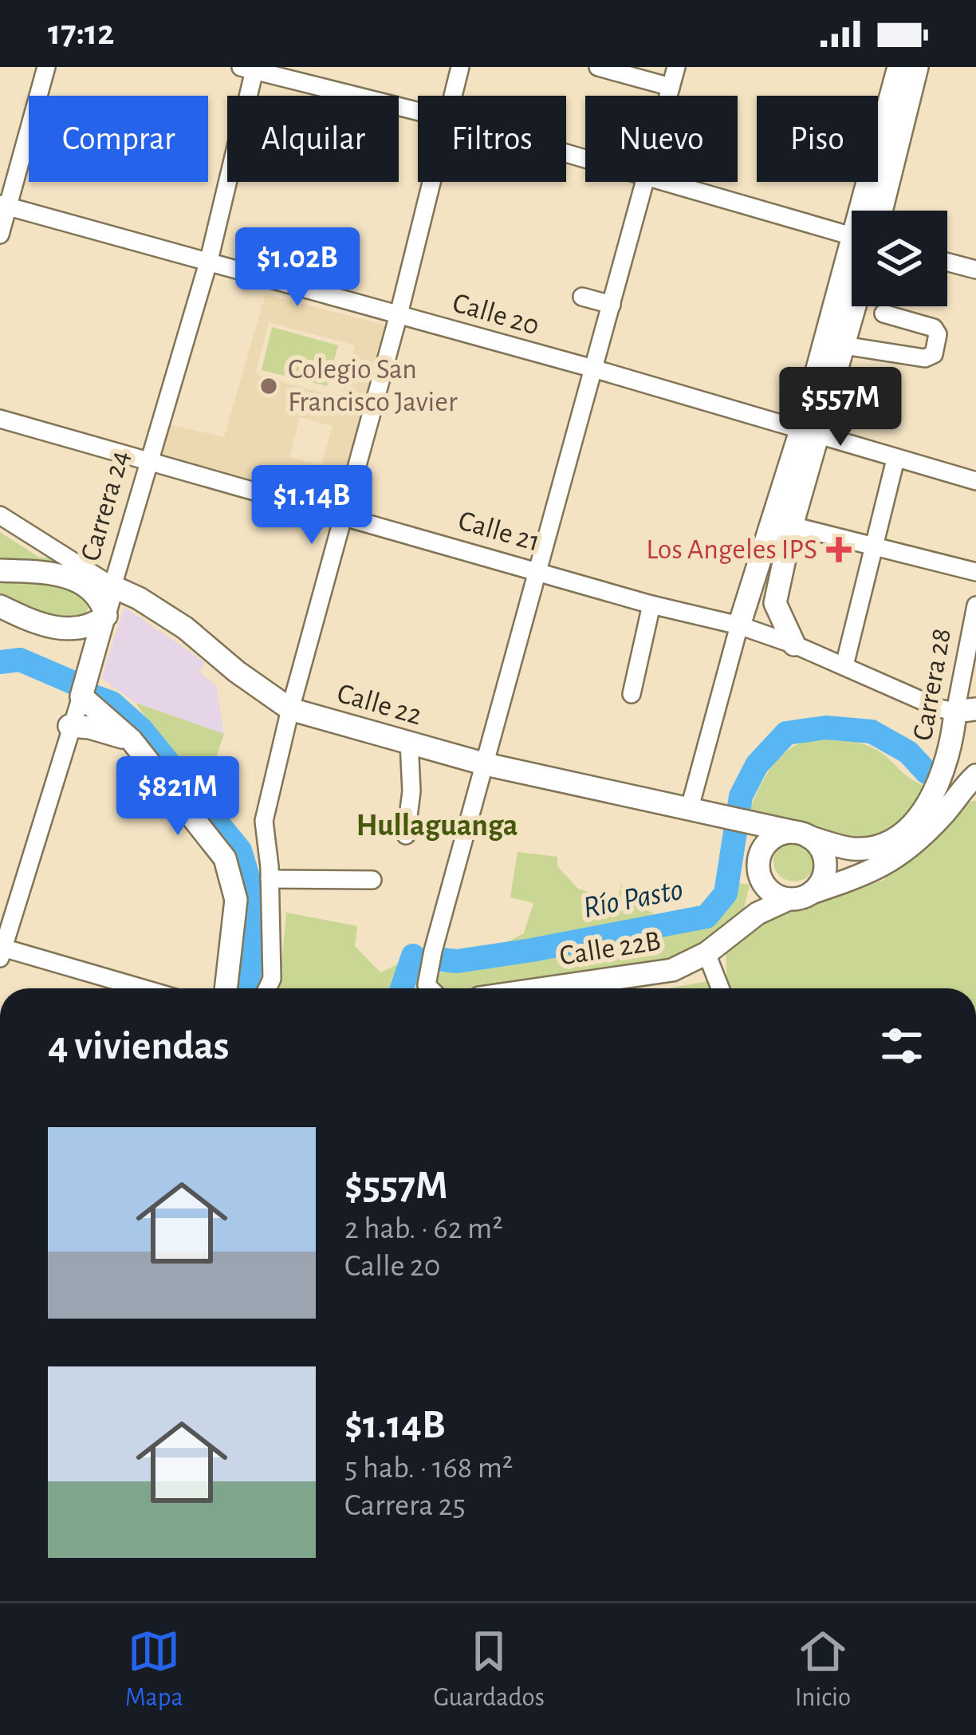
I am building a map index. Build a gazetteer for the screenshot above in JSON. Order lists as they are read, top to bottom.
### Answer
{
  "streets": {
    "main road": [
      "Carrera 24",
      "Carrera 28",
      "Calle 22",
      "Calle 22B"
    ],
    "street": ["Calle 20", "Calle 21"]
  },
  "crossings": [
    ["Calle 20", "Carrera 24"],
    ["Carrera 24", "Calle 21"],
    ["Carrera 24", "Calle 22"],
    ["Calle 21", "Carrera 28"],
    ["Carrera 28", "Calle 22"],
    ["Calle 22", "Calle 22B"]
  ],
  "districts": ["Hullaguanga"],
  "water": ["Río Pasto"],
  "places": {
    "other": ["Colegio San Francisco Javier"],
    "health": ["Los Angeles IPS"]
  },
  "page": {
    "status": "17:12",
    "chip": [
      "Comprar",
      "Alquilar",
      "Filtros",
      "Nuevo",
      "Piso"
    ],
    "price": [
      "$1.02B",
      "$557M",
      "$1.14B",
      "$821M"
    ],
    "heading": "4 viviendas",
    "list": [
      {
        "name": "$557M",
        "note": "2 hab. · 62 m² · Calle 20"
      },
      {
        "name": "$1.14B",
        "note": "5 hab. · 168 m² · Carrera 25"
      }
    ],
    "tabs": ["Mapa", "Guardados", "Inicio"]
  }
}
